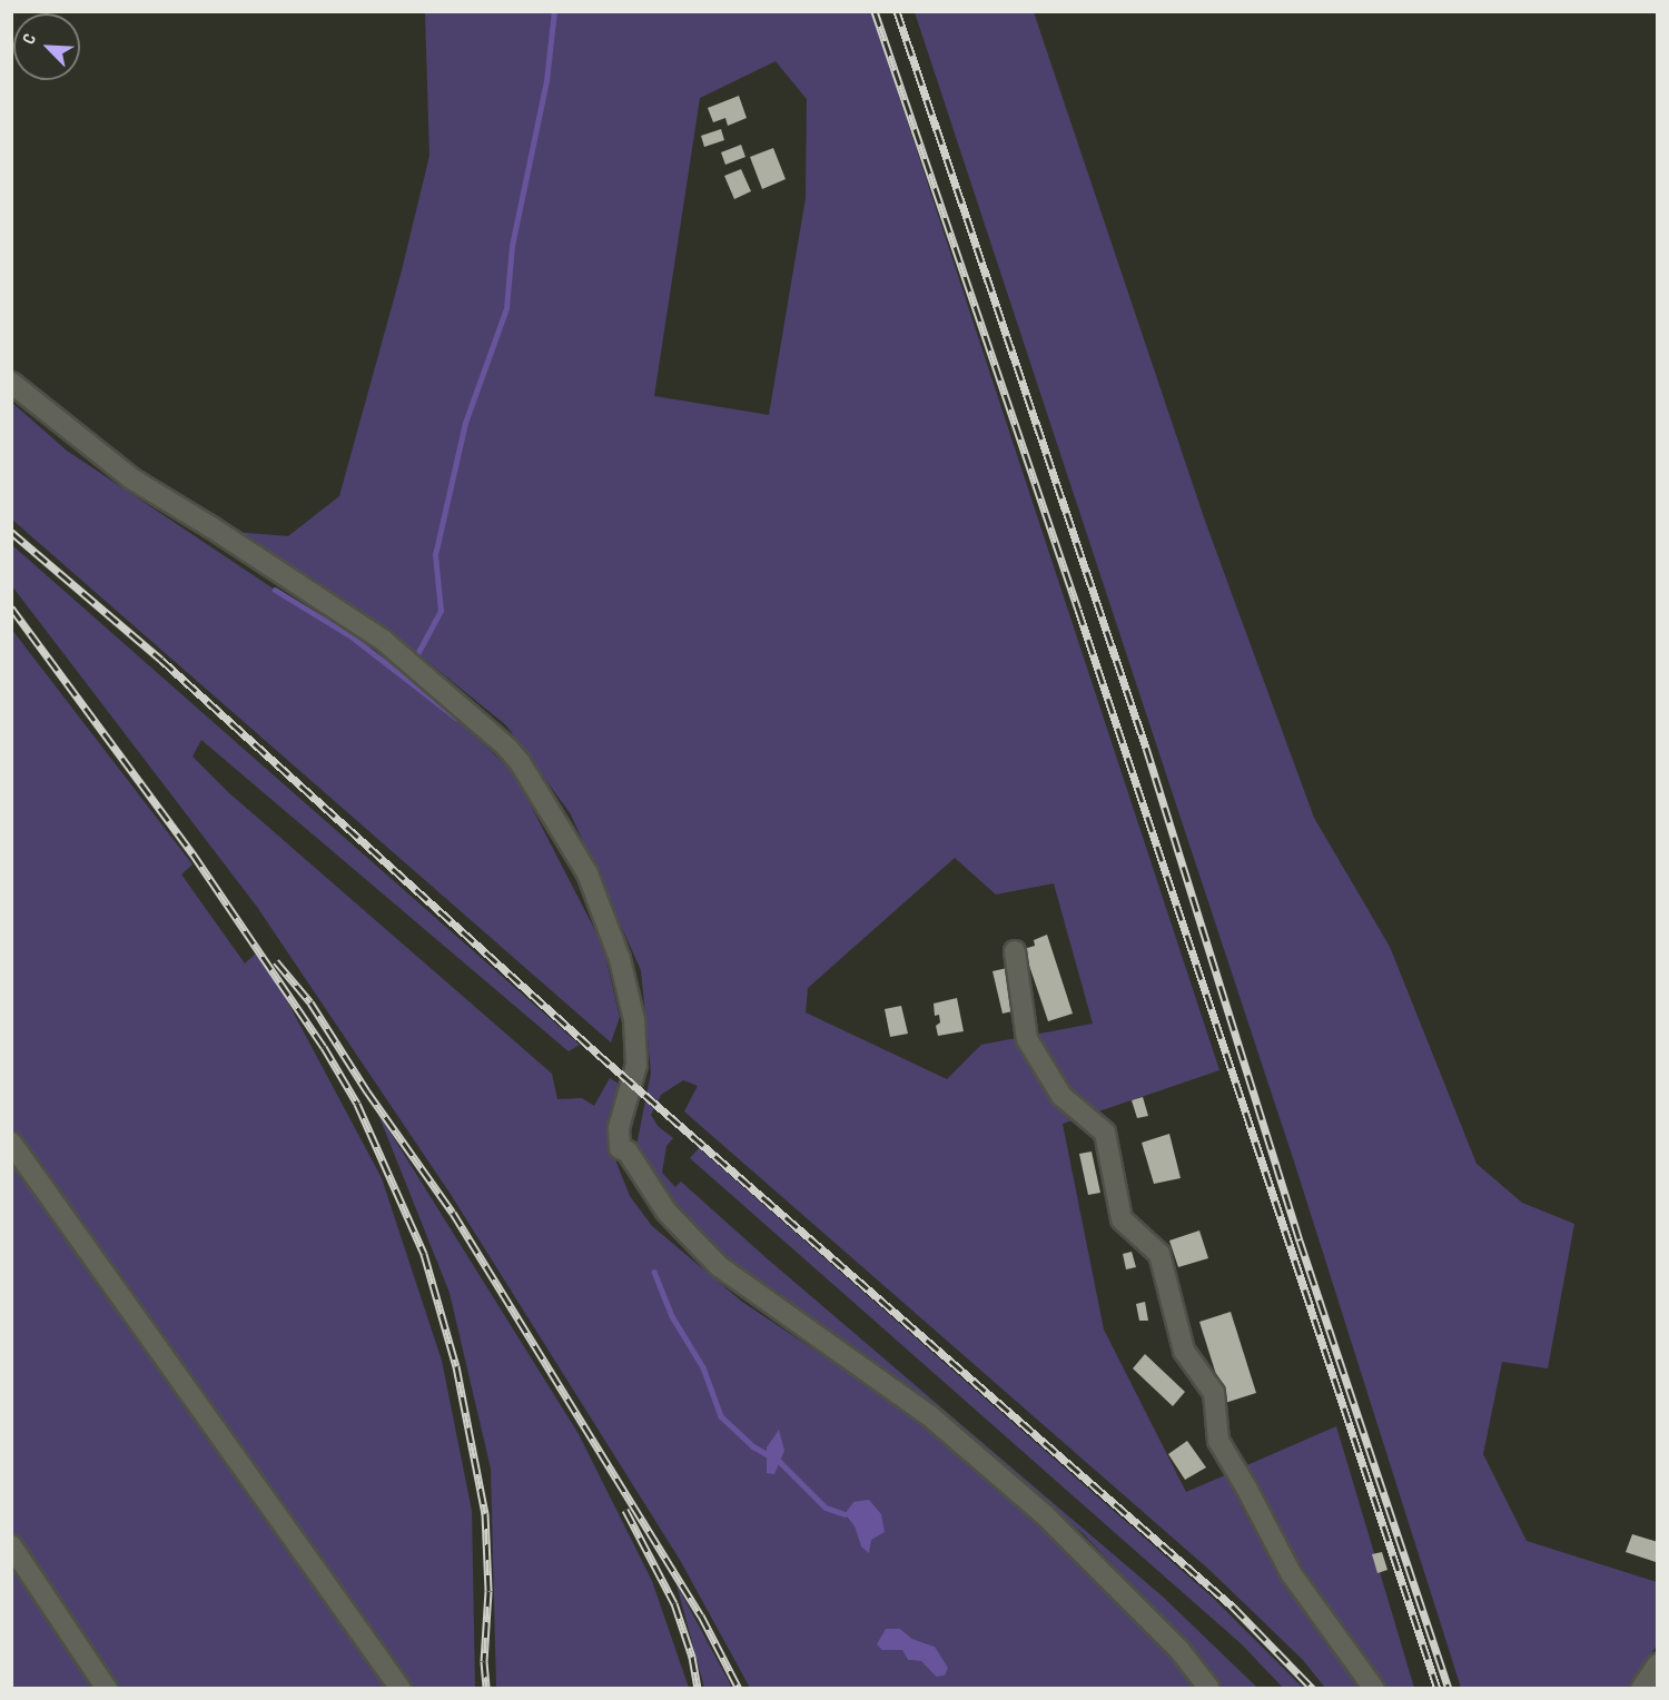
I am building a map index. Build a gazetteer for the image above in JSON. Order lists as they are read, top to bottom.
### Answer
{
  "north": "top left"
}
